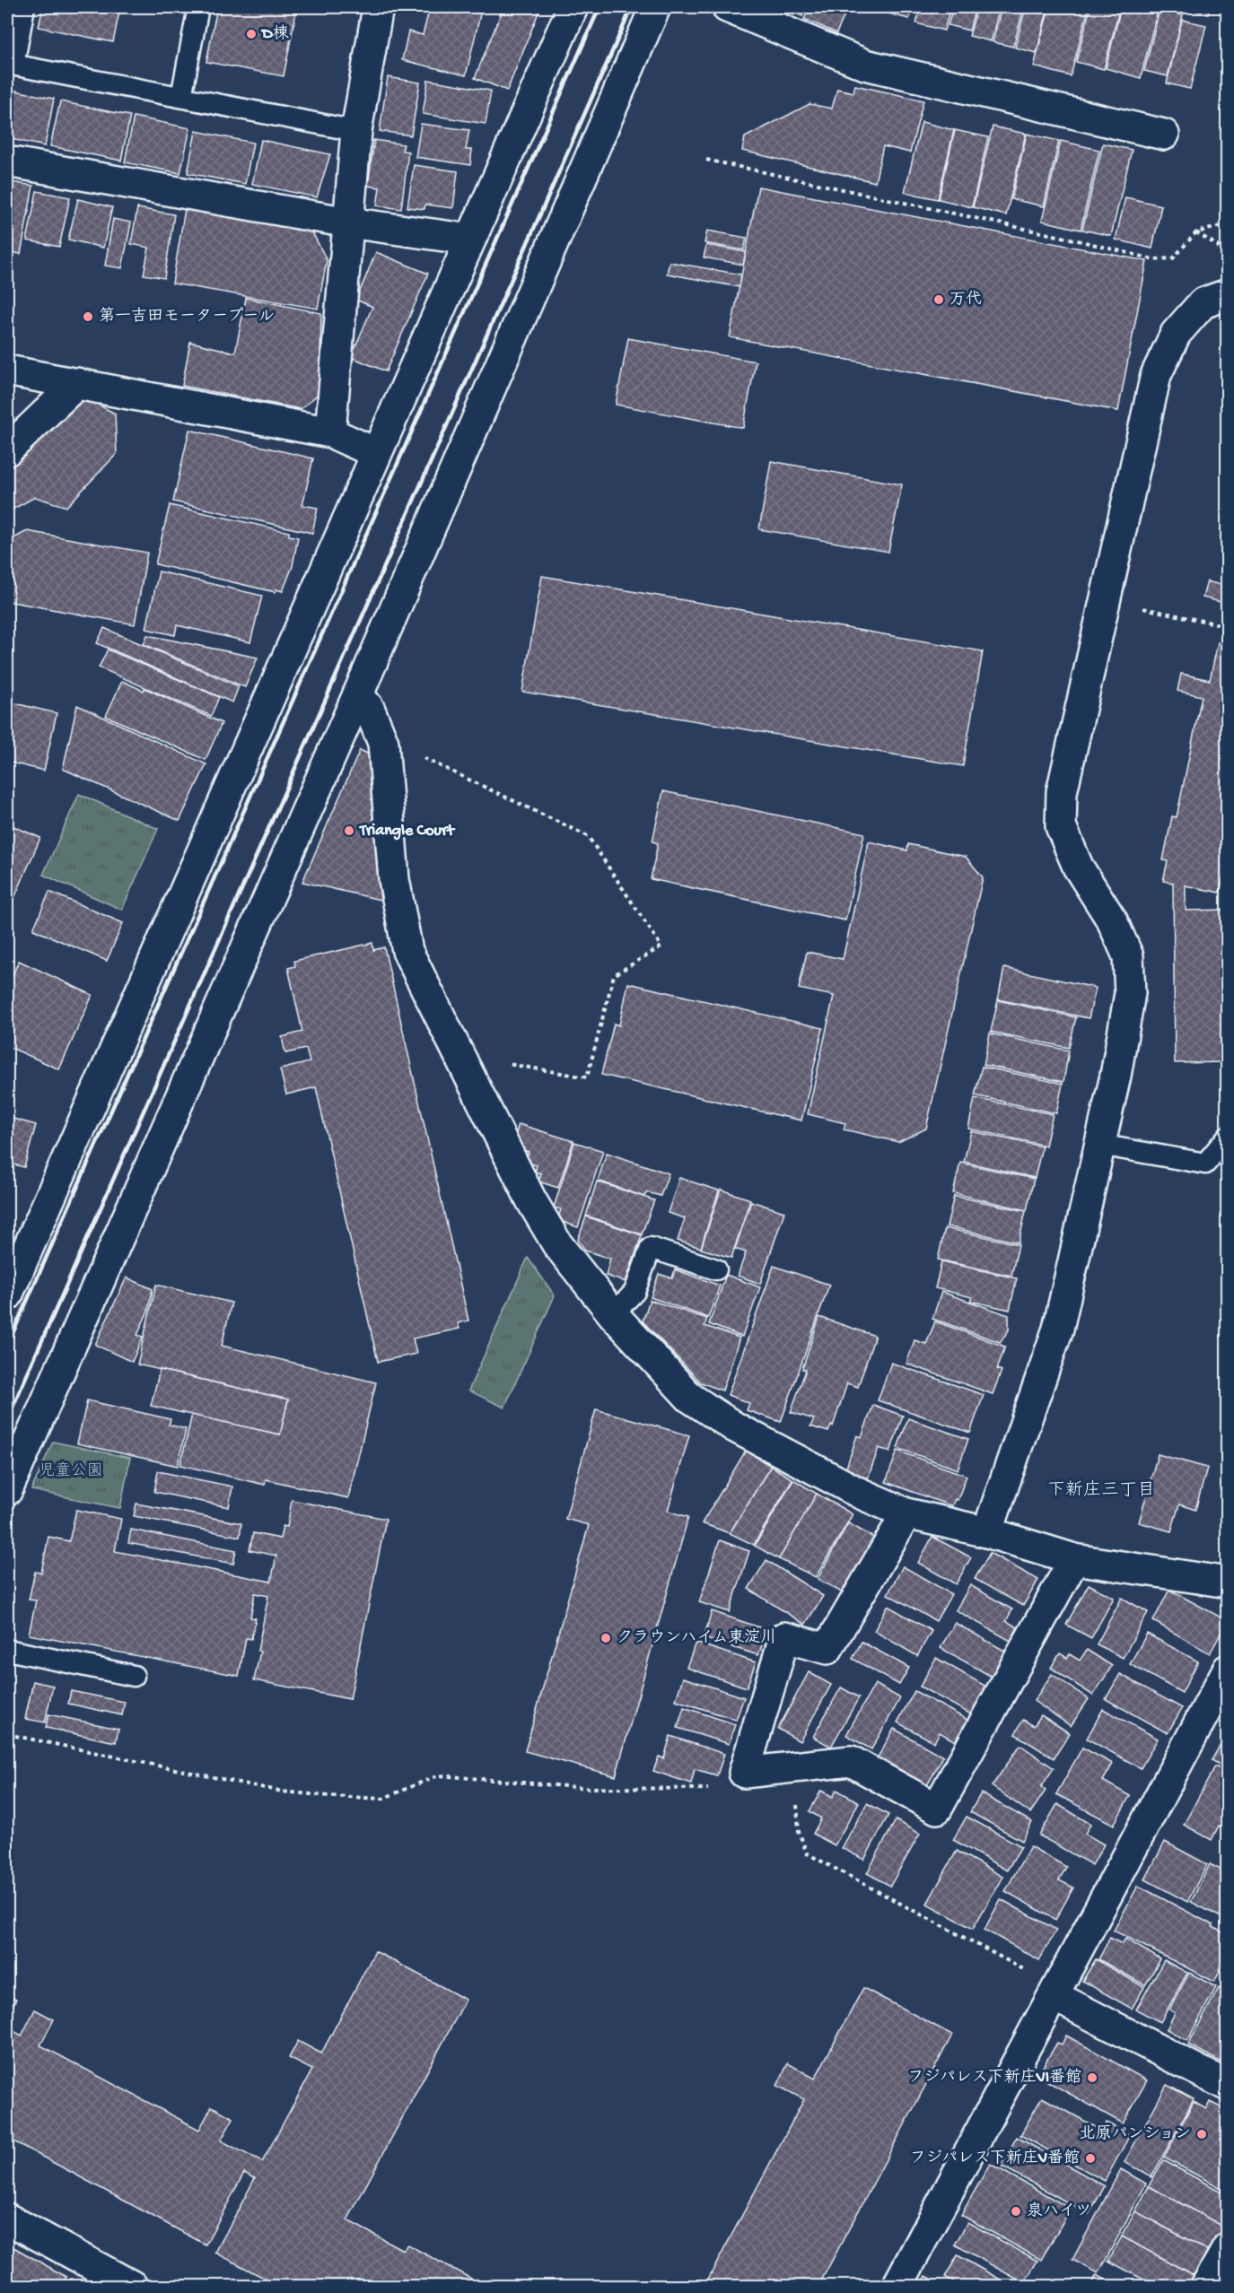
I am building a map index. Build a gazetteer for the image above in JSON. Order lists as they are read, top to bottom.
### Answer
{
  "districts": ["下新庄三丁目"],
  "parks": ["児童公園"],
  "places": [
    "D棟",
    "万代",
    "第一吉田モータープール",
    "Triangle Court",
    "クラウンハイム東淀川",
    "フジパレス下新庄VI番館",
    "北原パンション",
    "フジパレス下新庄V番館",
    "泉ハイツ"
  ]
}
